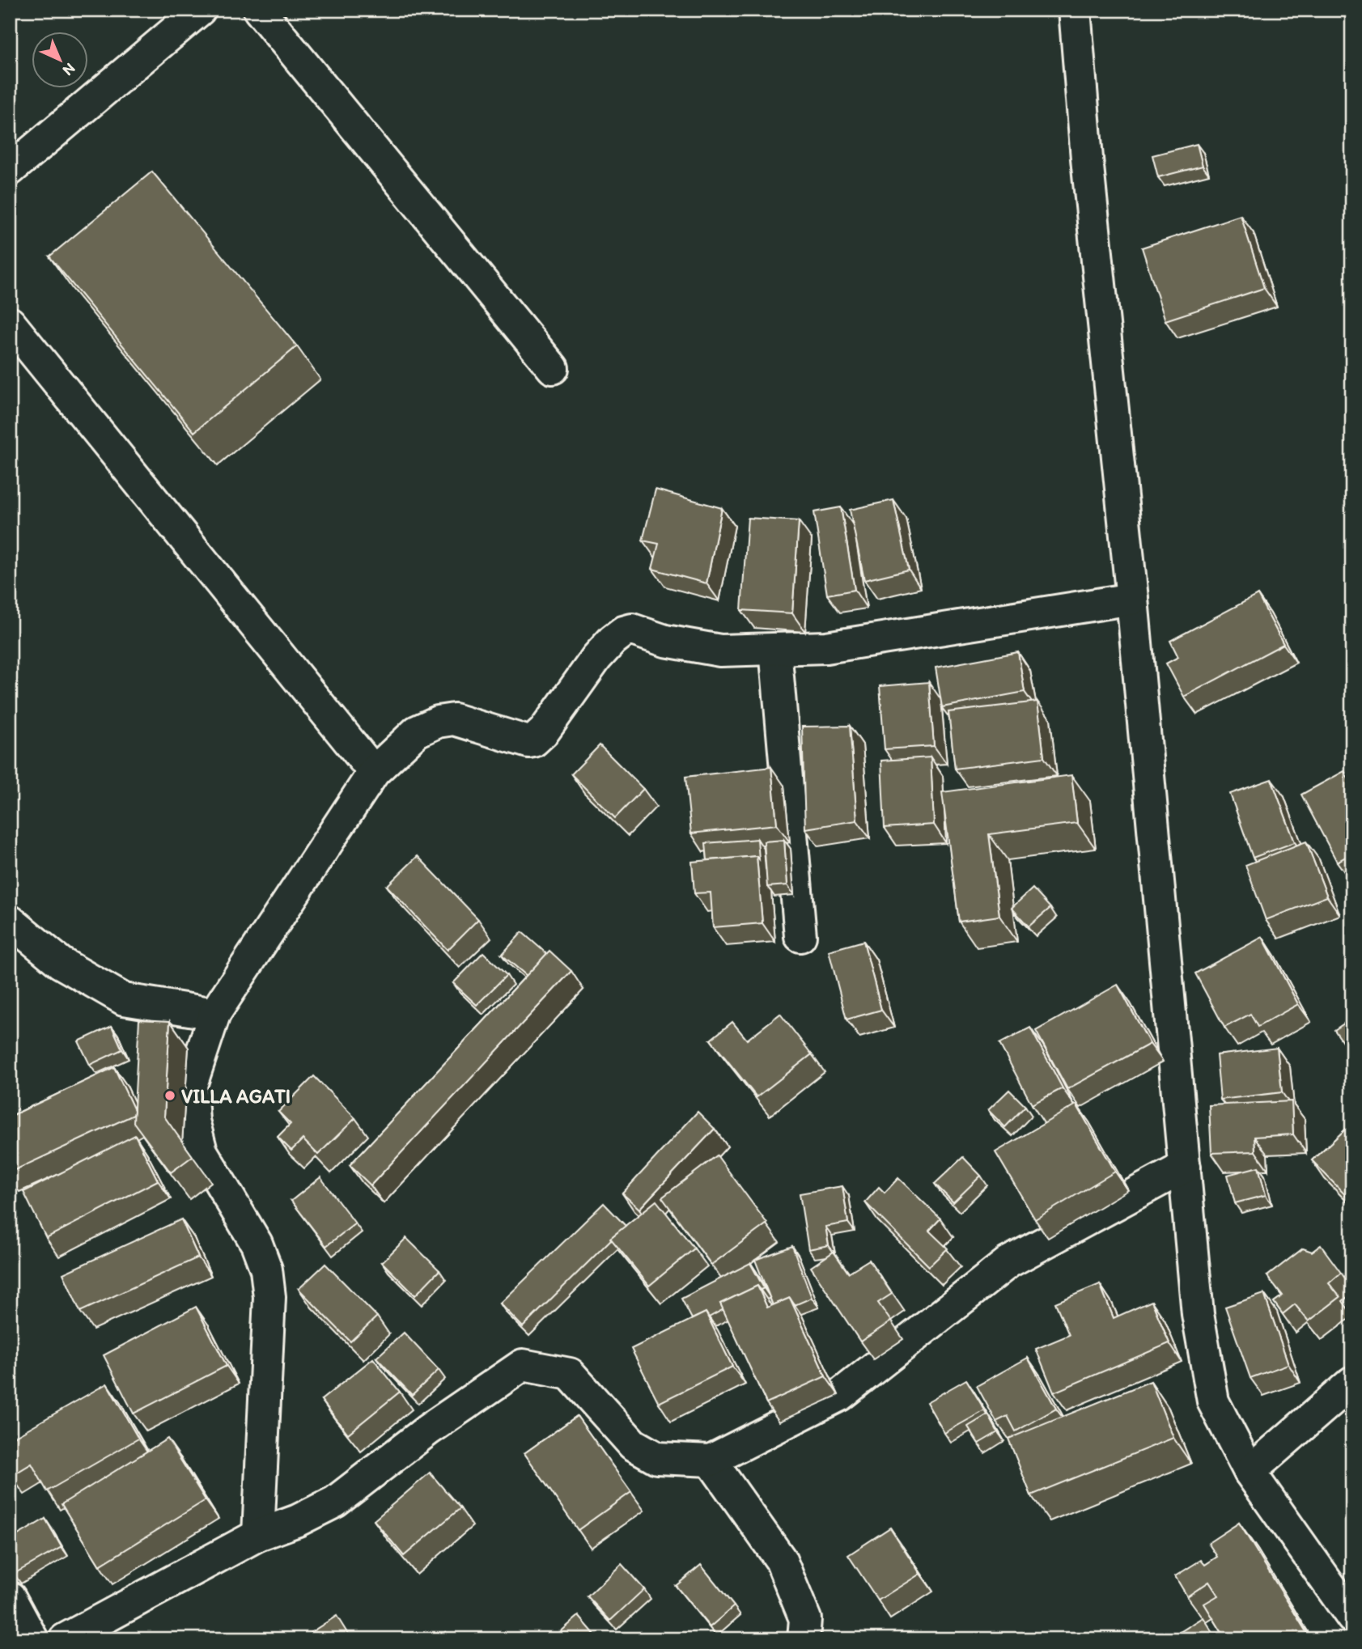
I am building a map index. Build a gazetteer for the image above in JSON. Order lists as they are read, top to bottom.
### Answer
{
  "places": ["VILLA AGATI"],
  "north": "bottom right"
}
